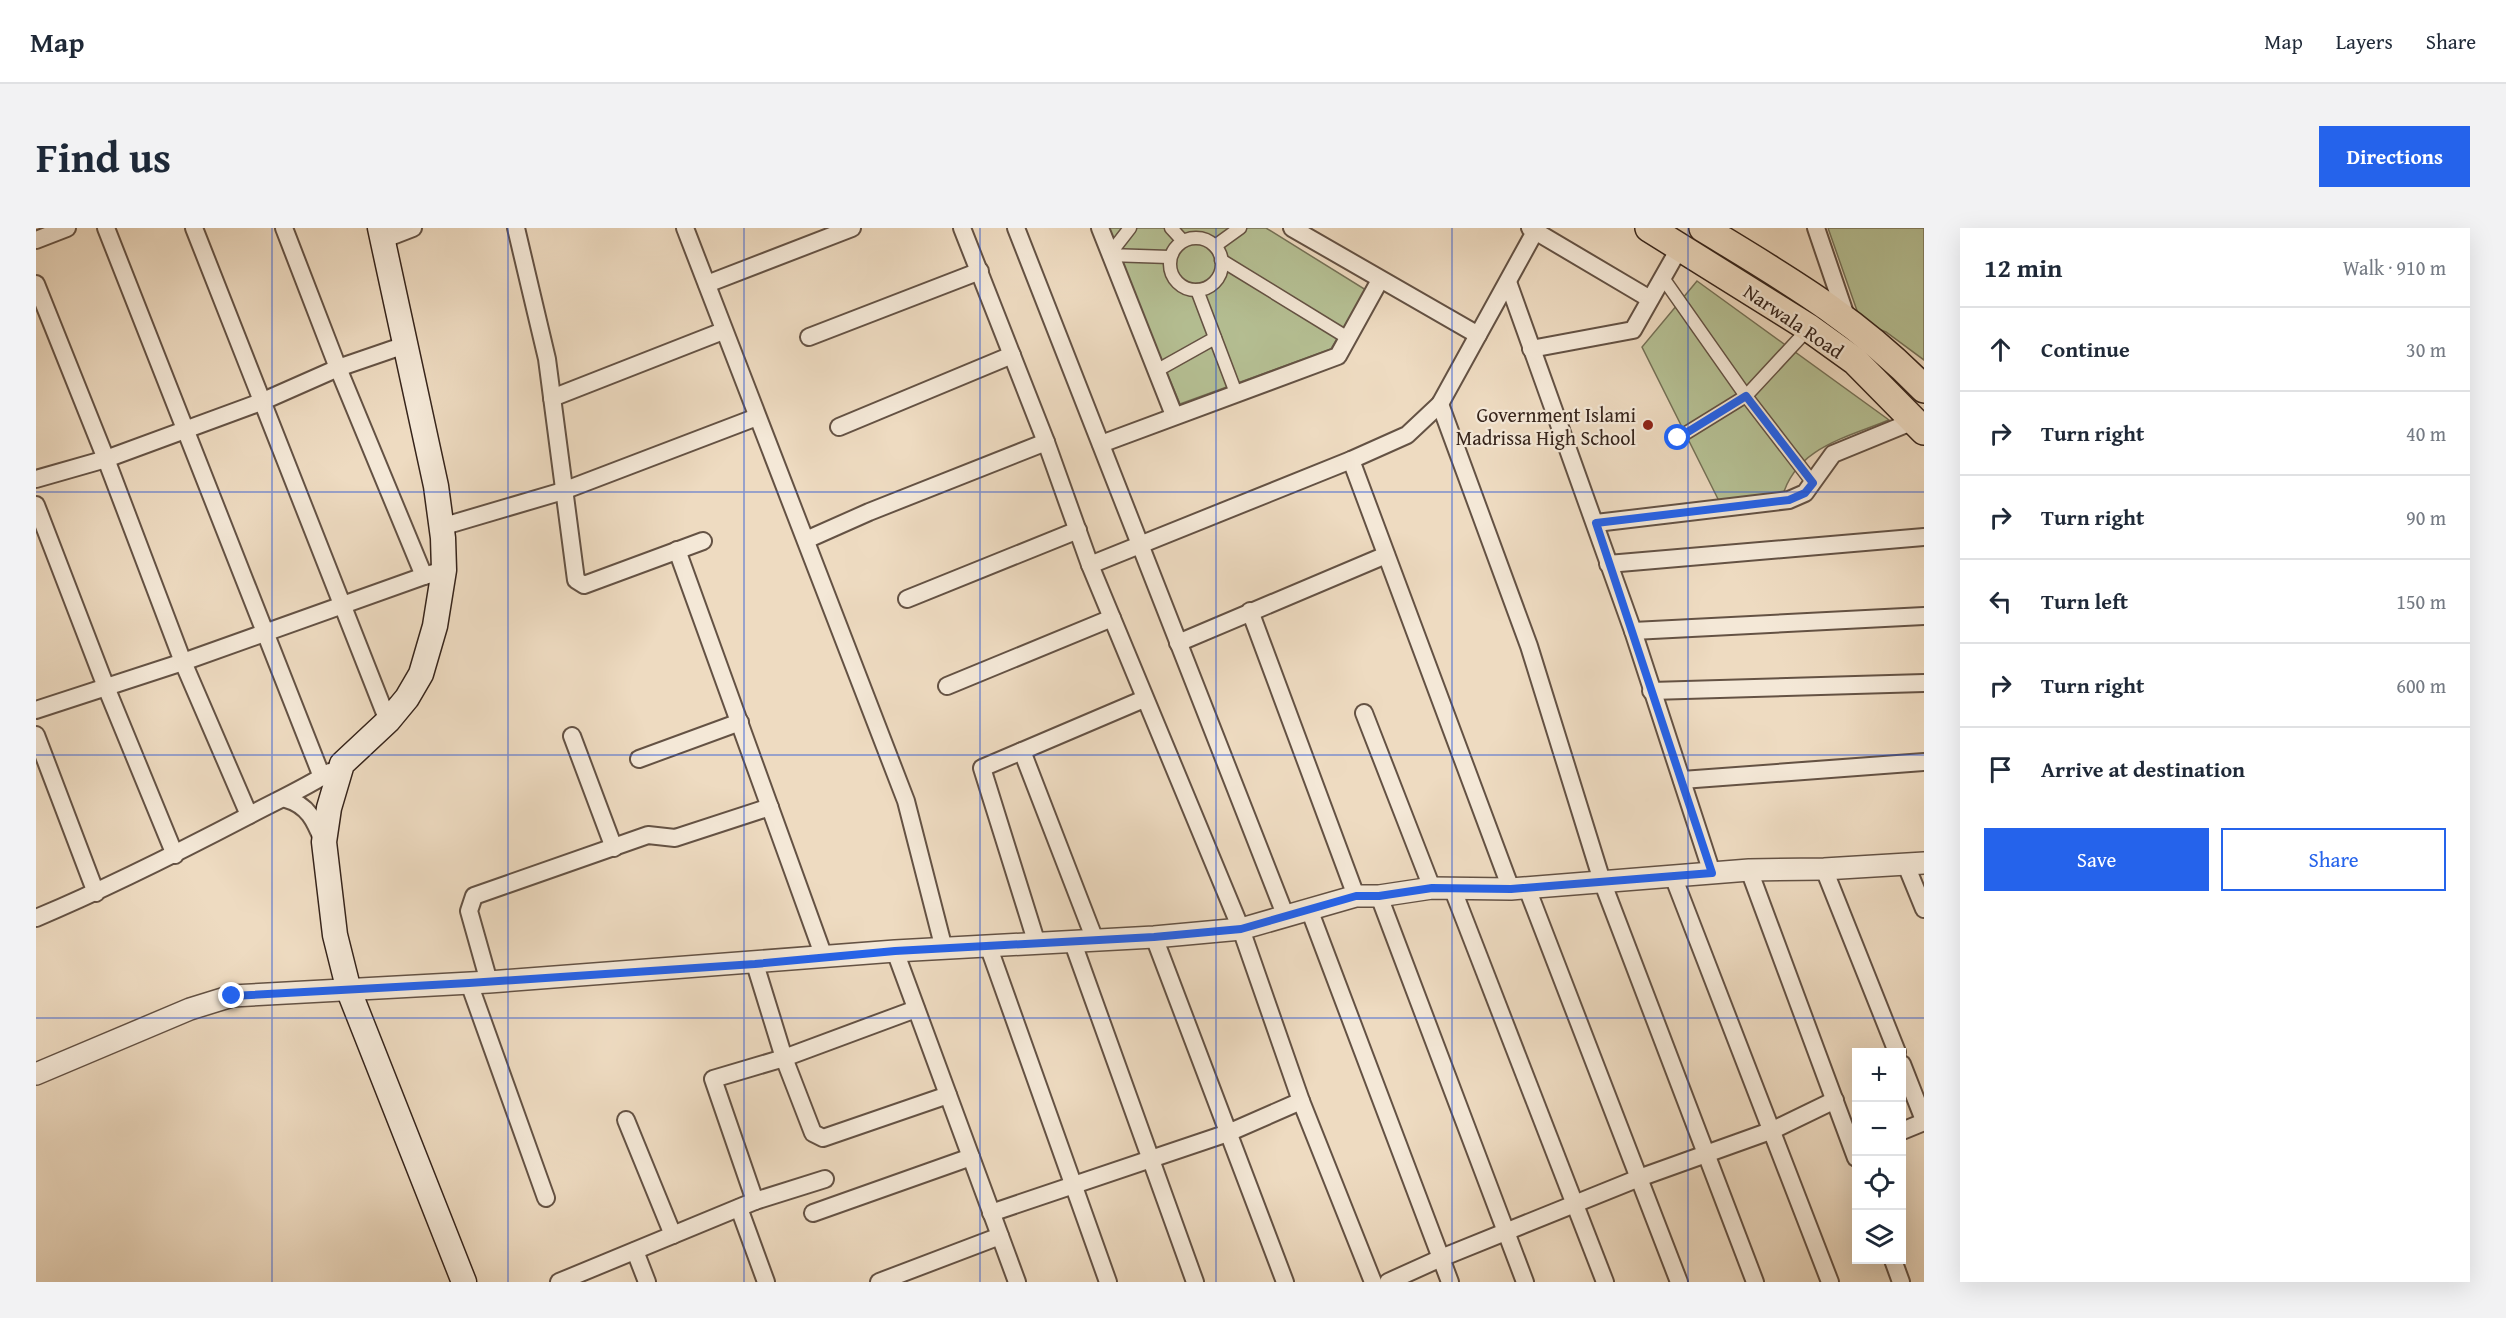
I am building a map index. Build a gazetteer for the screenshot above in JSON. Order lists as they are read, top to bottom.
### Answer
{
  "streets": {
    "main road": ["Narwala Road"]
  },
  "places": ["Government Islami Madrissa High School"],
  "page": {
    "header": "Map",
    "nav": ["Map", "Layers", "Share"],
    "title": "Find us",
    "buttons": [
      "Directions",
      ["Save", "Share"]
    ],
    "heading": ["12 min", "Walk · 910 m"],
    "list": [
      ["Continue", "30 m"],
      ["Turn right", "40 m"],
      ["Turn right", "90 m"],
      ["Turn left", "150 m"],
      ["Turn right", "600 m"],
      "Arrive at destination"
    ],
    "map_buttons": ["+", "−"]
  }
}
